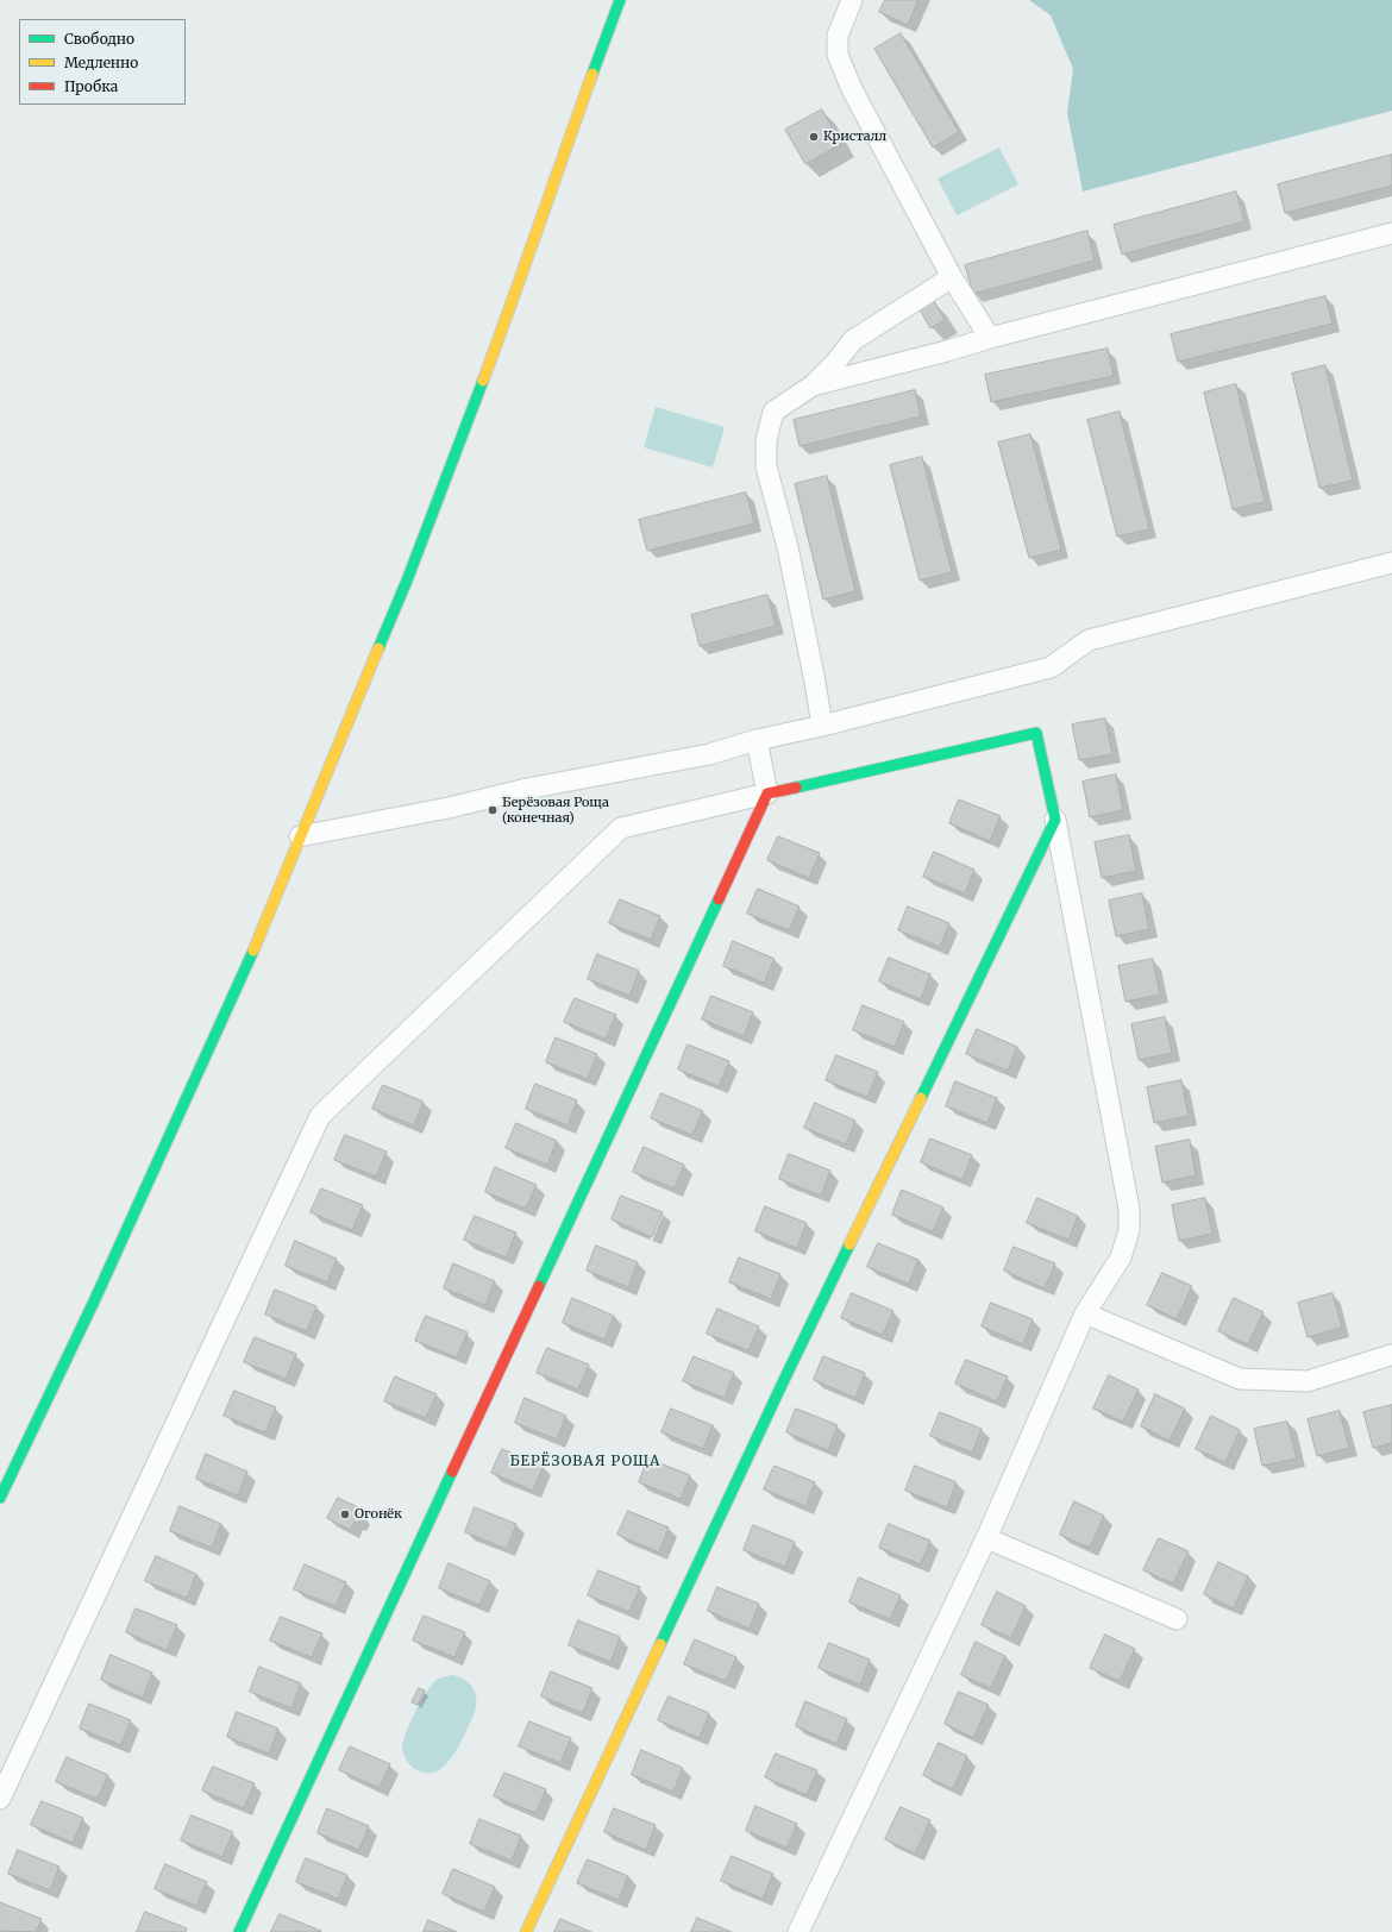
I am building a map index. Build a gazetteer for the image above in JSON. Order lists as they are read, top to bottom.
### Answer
{
  "districts": ["БЕРЁЗОВАЯ РОЩА"],
  "places": ["Кристалл", "Берёзовая Роща (конечная)", "Огонёк"],
  "legend": ["Свободно", "Медленно", "Пробка"]
}
